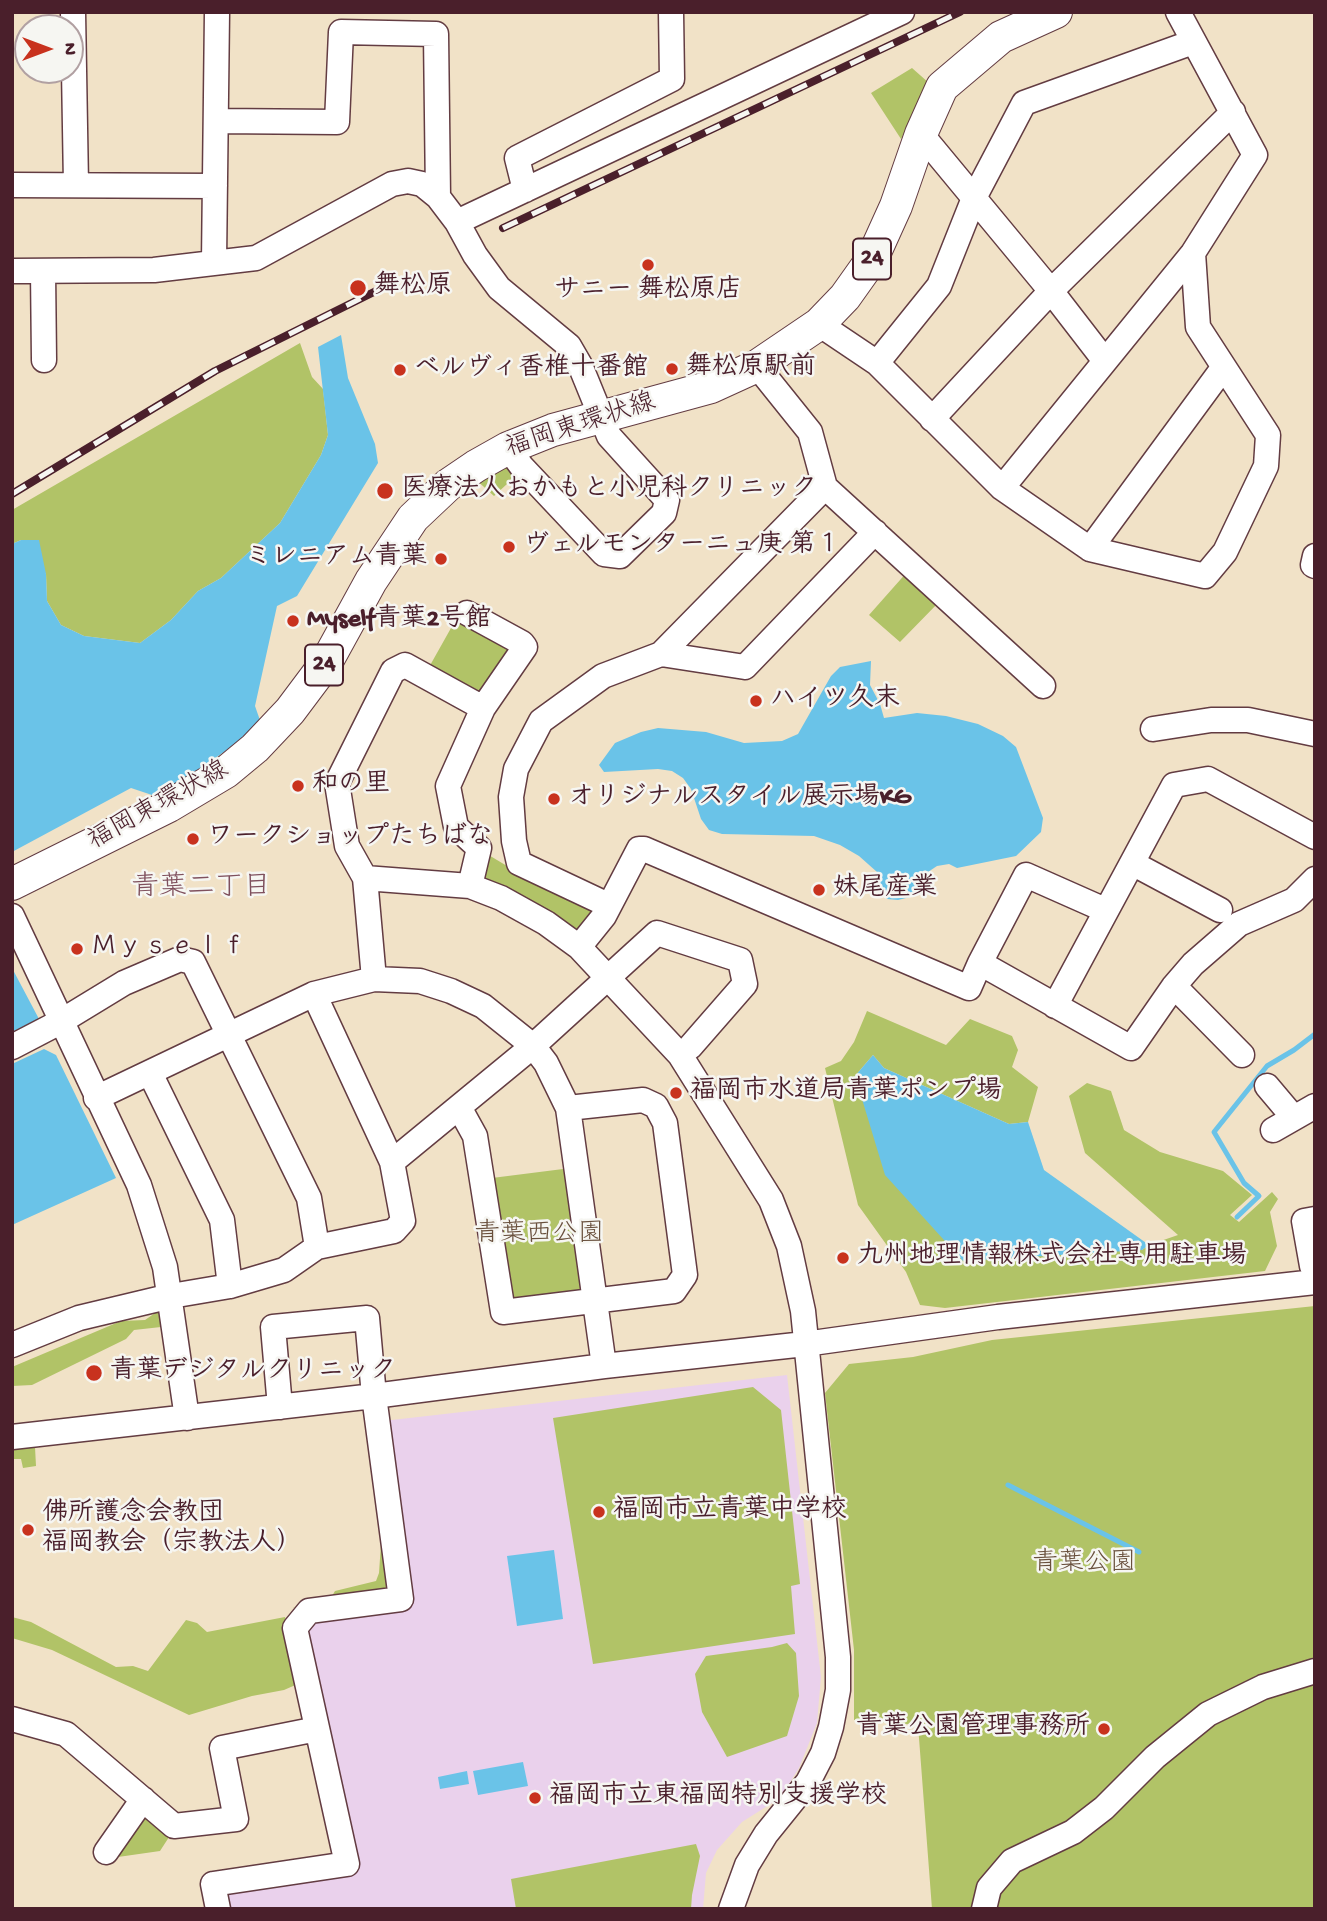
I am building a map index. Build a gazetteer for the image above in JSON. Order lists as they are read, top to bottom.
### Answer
{
  "streets": {
    "main road": ["24", "福岡東環状線"]
  },
  "districts": ["青葉二丁目"],
  "parks": ["青葉西公園", "青葉公園"],
  "places": [
    "サニー 舞松原店",
    "舞松原",
    "舞松原駅前",
    "ベルヴィ香椎十番館",
    "医療法人おかもと小児科クリニック",
    "ヴェルモンターニュ庚 第１",
    "ミレニアム青葉",
    "Myself青葉2号館",
    "ハイツ久末",
    "和の里",
    "オリジナルスタイル展示場KG",
    "ワークショップたちばな",
    "妹尾産業",
    "Ｍｙｓｅｌｆ",
    "福岡市水道局青葉ポンプ場",
    "九州地理情報株式会社専用駐車場",
    "青葉デジタルクリニック",
    "福岡市立青葉中学校",
    "佛所護念会教団 福岡教会（宗教法人）",
    "青葉公園管理事務所",
    "福岡市立東福岡特別支援学校"
  ],
  "north": "right"
}
